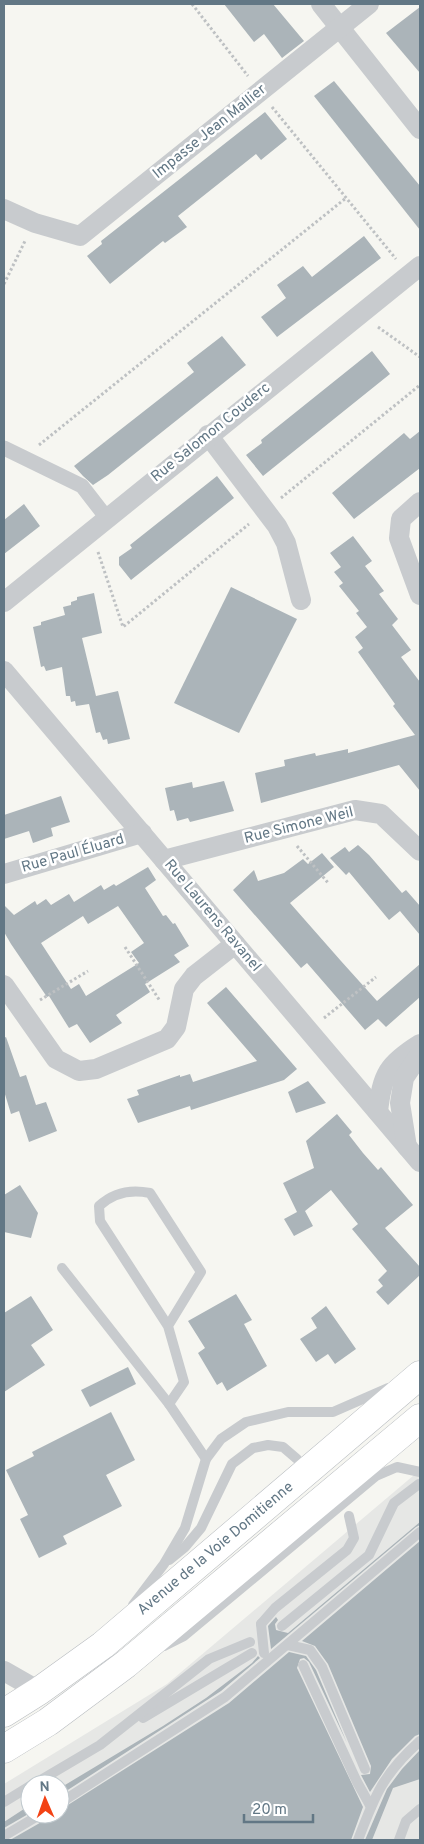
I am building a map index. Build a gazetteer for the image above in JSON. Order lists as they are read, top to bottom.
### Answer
{
  "streets": {
    "main road": ["Avenue de la Voie Domitienne"],
    "street": [
      "Impasse Jean Mallier",
      "Rue Salomon Couderc",
      "Rue Simone Weil",
      "Rue Paul Éluard",
      "Rue Laurens Ravanel"
    ]
  },
  "crossings": [
    ["Rue Simone Weil", "Rue Laurens Ravanel"],
    ["Rue Paul Éluard", "Rue Laurens Ravanel"]
  ],
  "scale_bar": "20 m",
  "north": "top"
}
